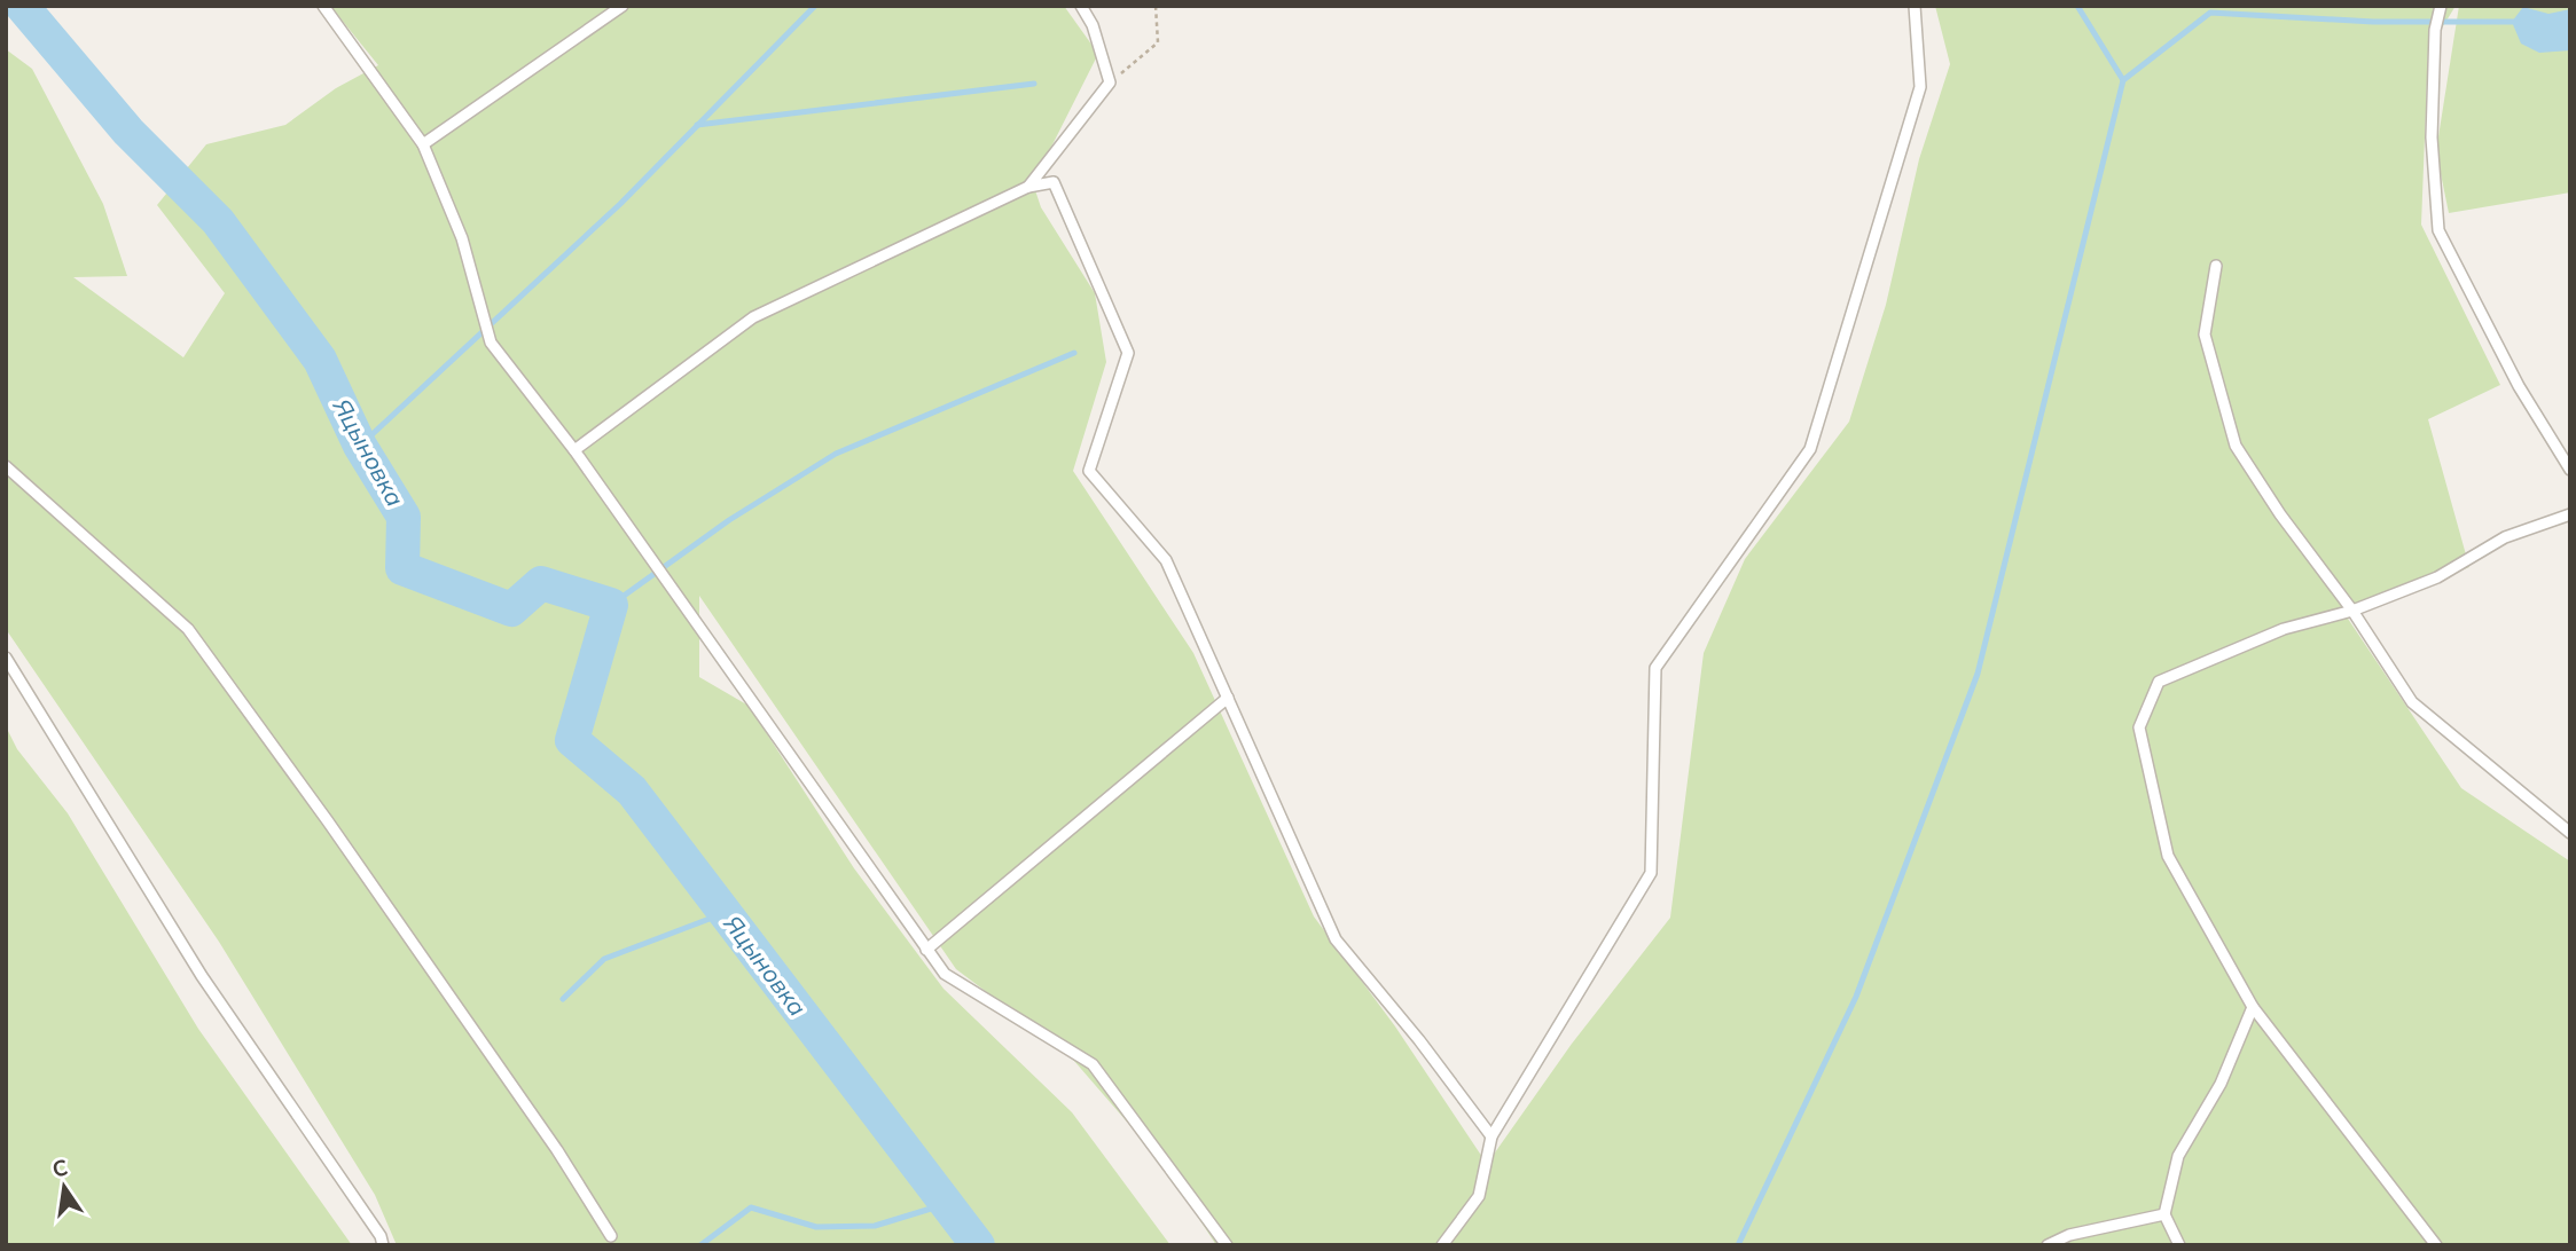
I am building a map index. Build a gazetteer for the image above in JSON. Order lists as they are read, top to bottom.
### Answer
{
  "water": ["Яцыновка"],
  "north": "top"
}
